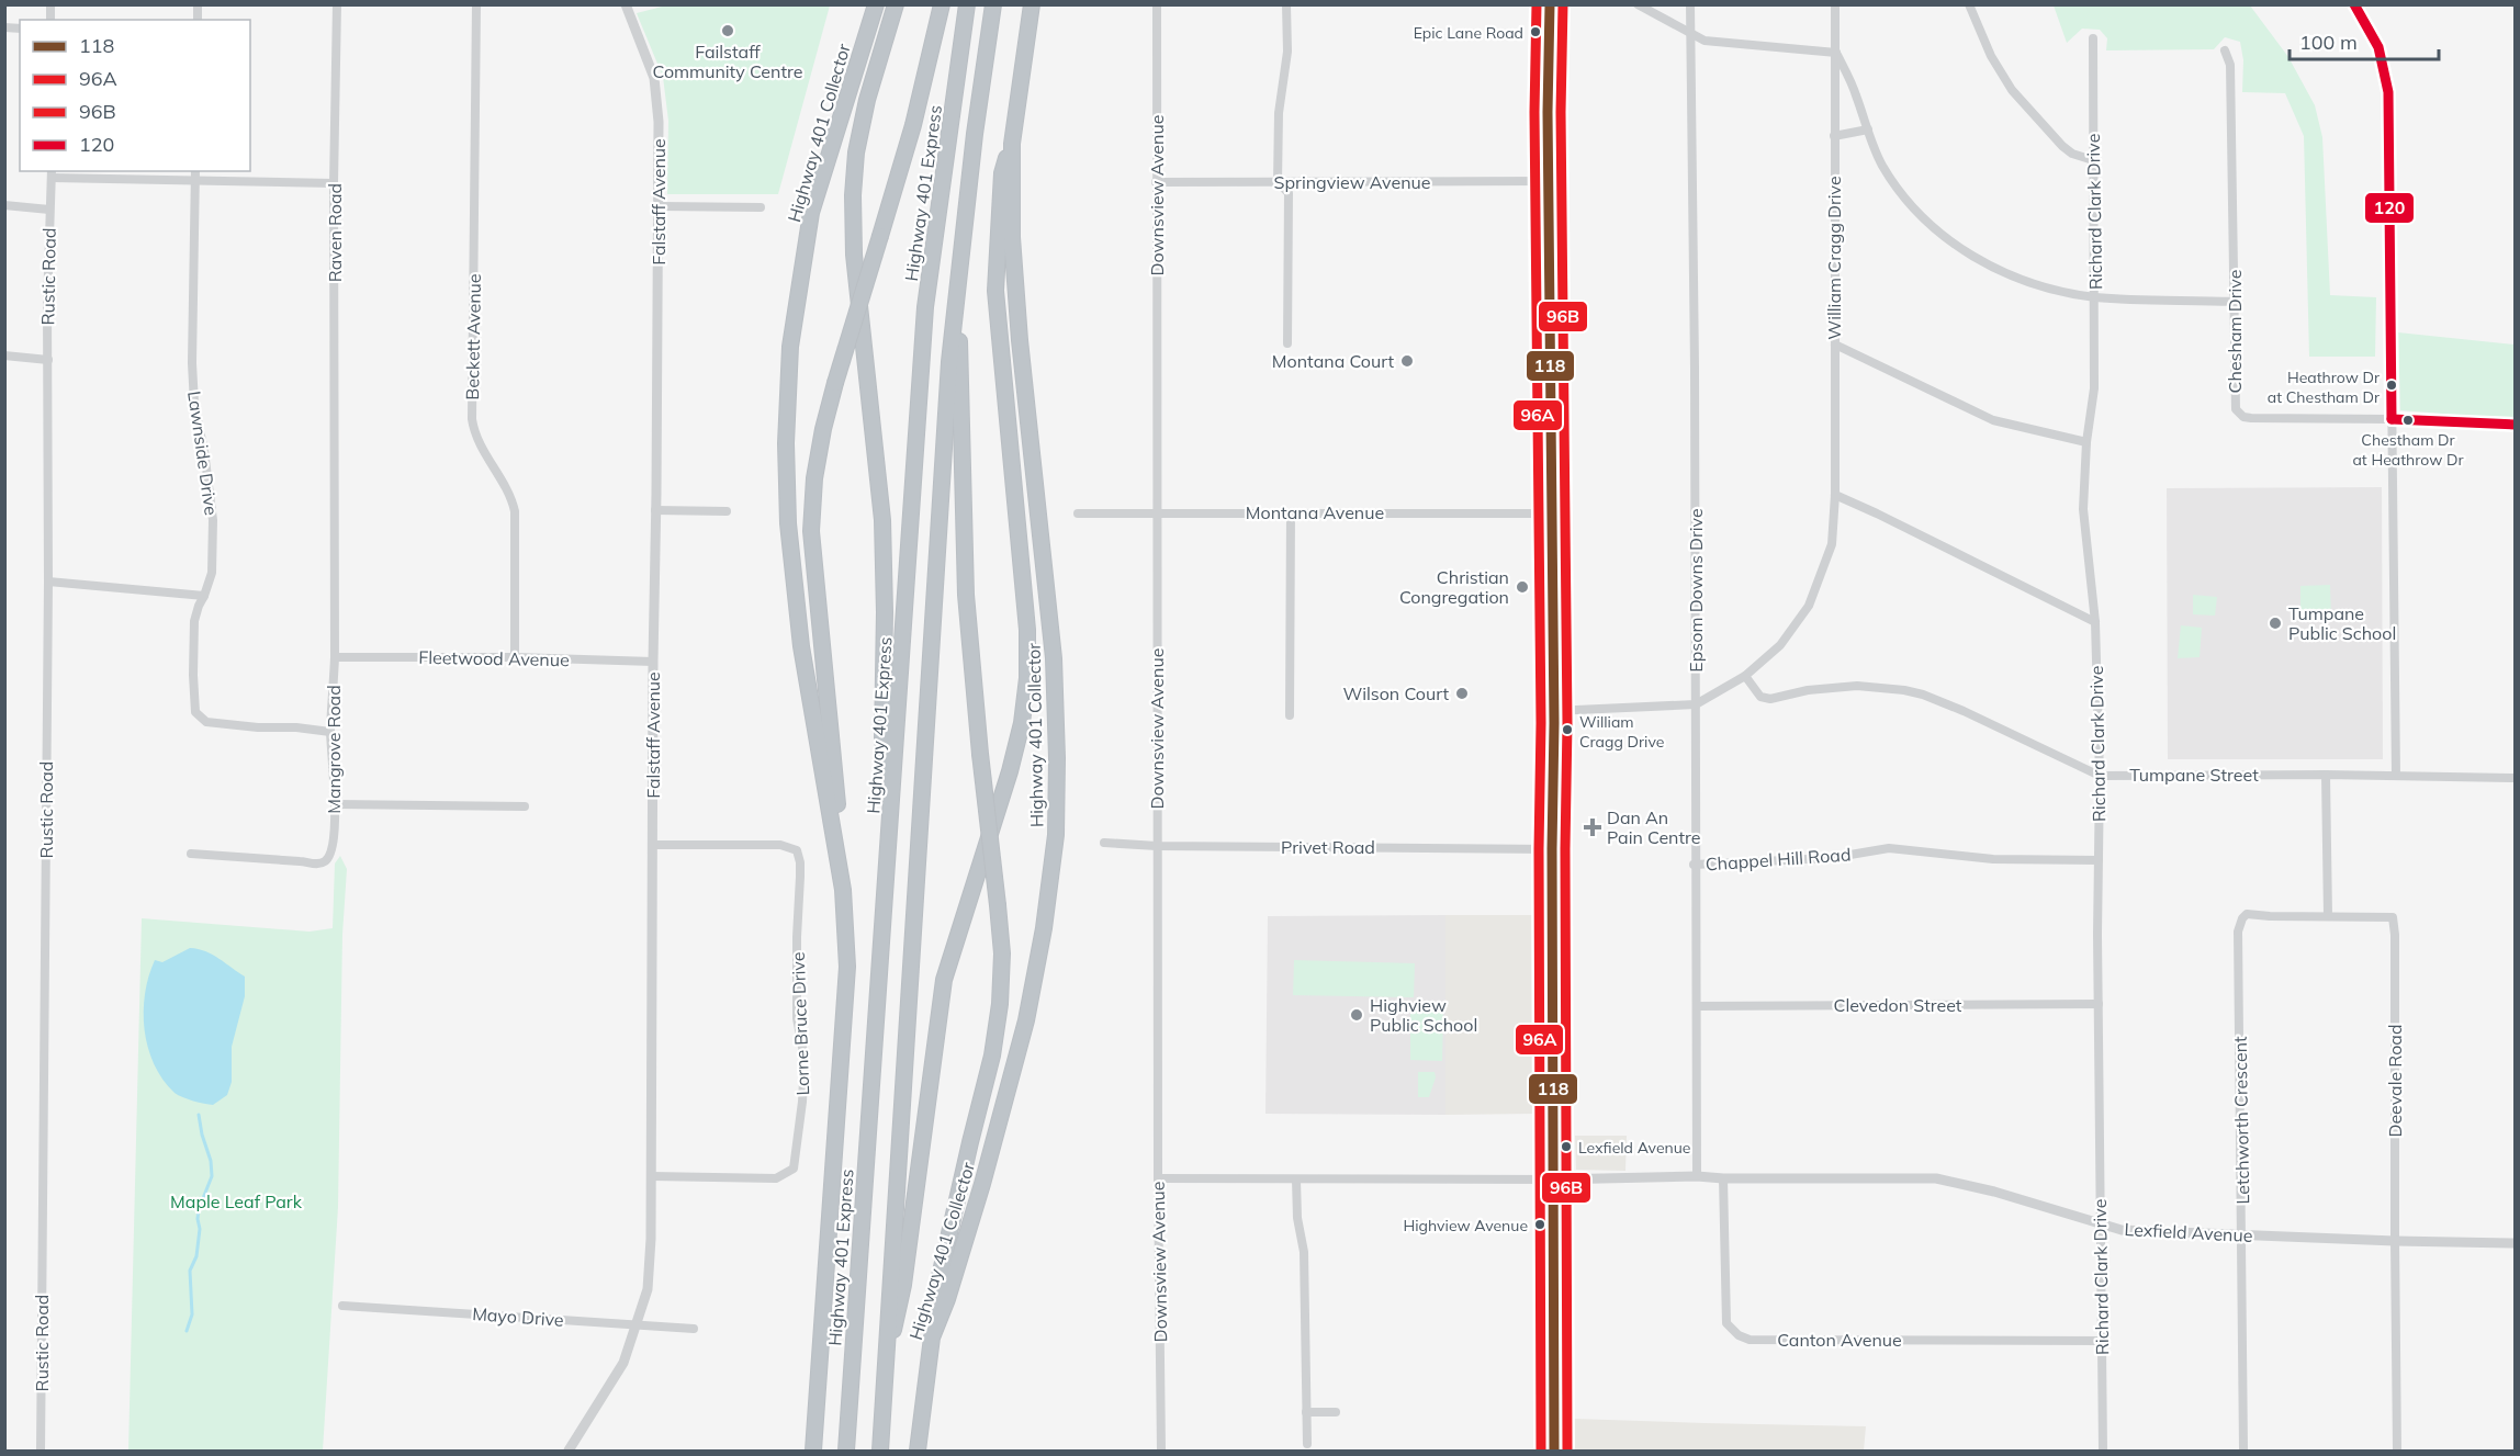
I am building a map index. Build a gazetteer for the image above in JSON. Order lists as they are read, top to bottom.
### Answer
{
  "streets": {
    "highway": ["Highway 401 Collector", "Highway 401 Express"],
    "street": [
      "Springview Avenue",
      "Downsview Avenue",
      "Falstaff Avenue",
      "Richard Clark Drive",
      "Raven Road",
      "William Cragg Drive",
      "Rustic Road",
      "Chesham Drive",
      "Beckett Avenue",
      "Lawnside Drive",
      "Montana Avenue",
      "Epsom Downs Drive",
      "Fleetwood Avenue",
      "Mangrove Road",
      "Tumpane Street",
      "Privet Road",
      "Chappel Hill Road",
      "Clevedon Street",
      "Lorne Bruce Drive",
      "Deevale Road",
      "Letchworth Crescent",
      "Lexfield Avenue",
      "Mayo Drive",
      "Canton Avenue"
    ]
  },
  "crossings": [
    ["Springview Avenue", "Downsview Avenue"],
    ["Downsview Avenue", "Montana Avenue"],
    ["Downsview Avenue", "Privet Road"],
    ["Falstaff Avenue", "Fleetwood Avenue"],
    ["Falstaff Avenue", "Lorne Bruce Drive"],
    ["Falstaff Avenue", "Mayo Drive"],
    ["Richard Clark Drive", "Tumpane Street"],
    ["Richard Clark Drive", "Chappel Hill Road"],
    ["Richard Clark Drive", "Clevedon Street"],
    ["Richard Clark Drive", "Lexfield Avenue"],
    ["Richard Clark Drive", "Canton Avenue"],
    ["Raven Road", "Mangrove Road"],
    ["William Cragg Drive", "Epsom Downs Drive"],
    ["William Cragg Drive", "Tumpane Street"],
    ["Beckett Avenue", "Fleetwood Avenue"],
    ["Lawnside Drive", "Mangrove Road"],
    ["Epsom Downs Drive", "Chappel Hill Road"],
    ["Epsom Downs Drive", "Clevedon Street"],
    ["Epsom Downs Drive", "Lexfield Avenue"],
    ["Fleetwood Avenue", "Mangrove Road"],
    ["Deevale Road", "Letchworth Crescent"],
    ["Deevale Road", "Lexfield Avenue"],
    ["Letchworth Crescent", "Lexfield Avenue"],
    ["Lexfield Avenue", "Canton Avenue"]
  ],
  "parks": ["Maple Leaf Park"],
  "places": {
    "other": [
      "Failstaff Community Centre",
      "Epic Lane Road",
      "Montana Court",
      "Heathrow Dr at Chestham Dr",
      "Chestham Dr at Heathrow Dr",
      "Christian Congregation",
      "Tumpane Public School",
      "Wilson Court",
      "William Cragg Drive",
      "Highview Public School",
      "Lexfield Avenue",
      "Highview Avenue"
    ],
    "health": ["Dan An Pain Centre"]
  },
  "lines": [
    "transit line 118",
    "transit line 96A",
    "transit line 96B",
    "transit line 120"
  ],
  "legend": [
    "118",
    "96A",
    "96B",
    "120"
  ],
  "scale_bar": "100 m"
}
